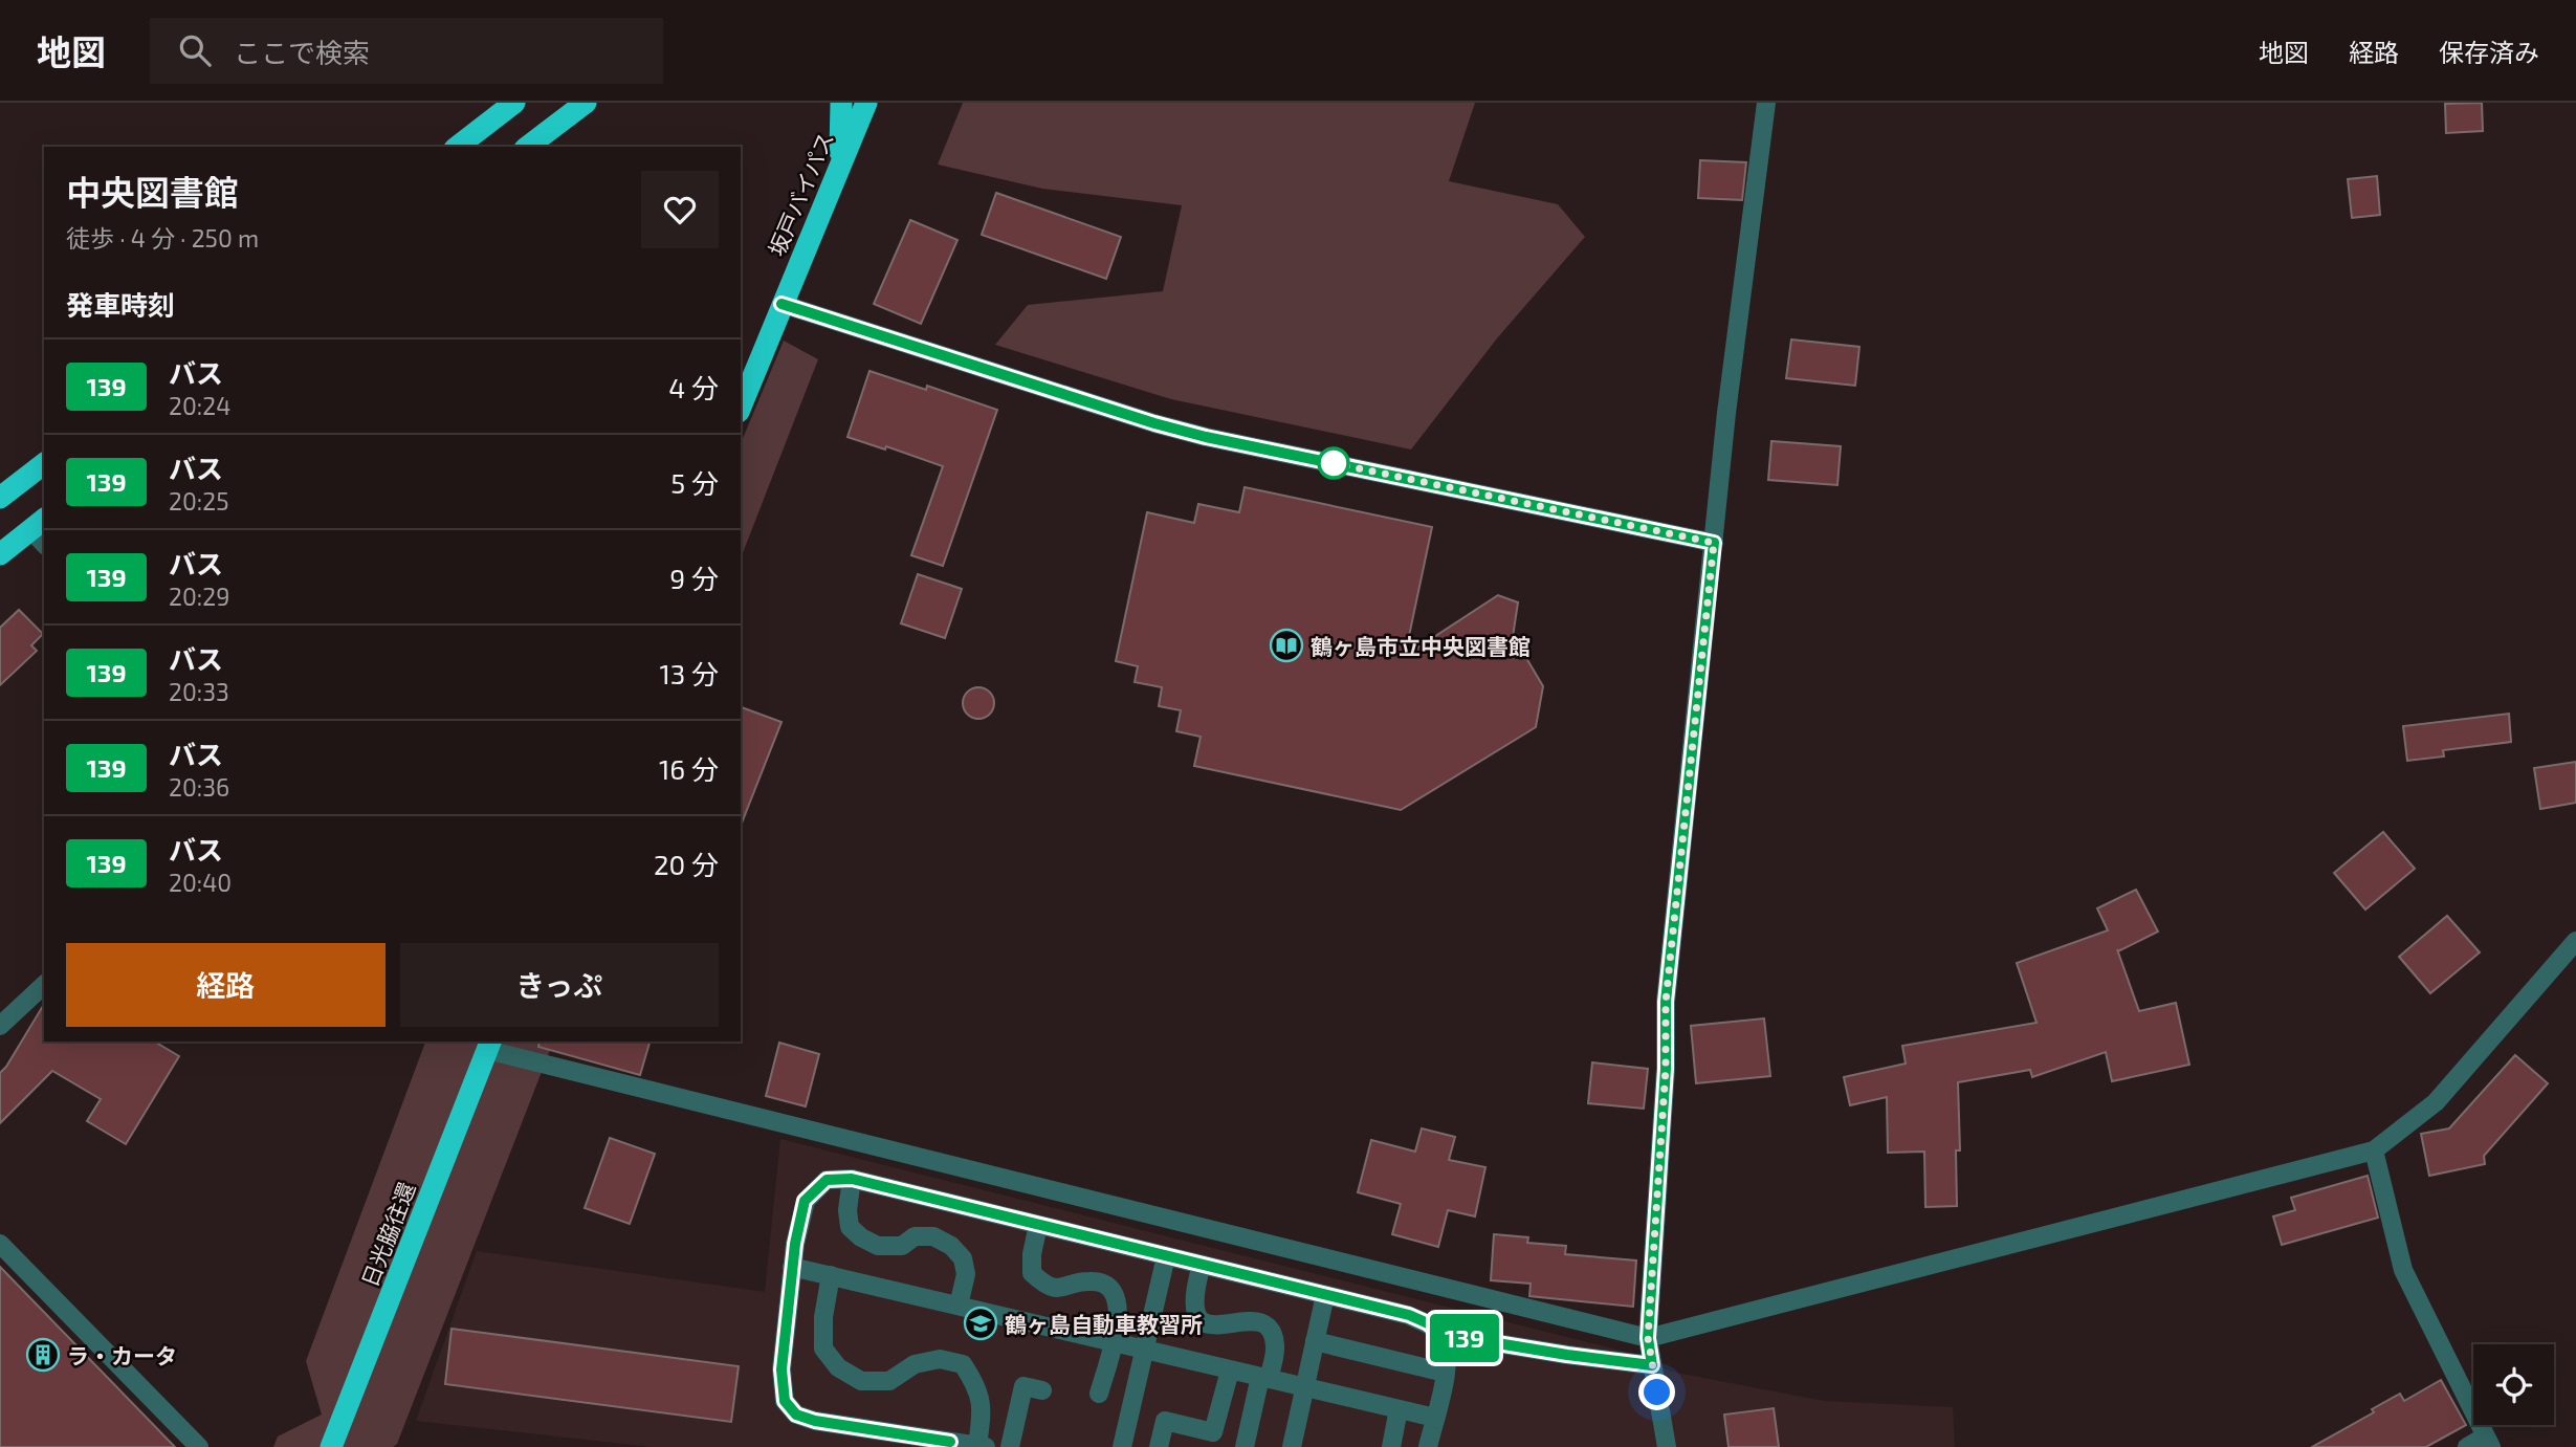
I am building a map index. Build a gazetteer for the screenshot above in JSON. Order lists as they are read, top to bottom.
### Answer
{
  "streets": {
    "highway": ["坂戸バイパス", "日光脇往還"]
  },
  "places": {
    "library": ["鶴ヶ島市立中央図書館"],
    "school or university": ["鶴ヶ島自動車教習所"],
    "building": ["ラ・カータ"]
  },
  "lines": ["bus line 139"],
  "page": {
    "header": "地図",
    "search": "ここで検索",
    "nav": ["地図", "経路", "保存済み"],
    "on_map": "139",
    "heading": [
      ["中央図書館", "徒歩 · 4 分 · 250 m"],
      "発車時刻"
    ],
    "list": [
      {
        "mark": "139",
        "name": "バス",
        "note": "20:24",
        "value": "4 分"
      },
      {
        "mark": "139",
        "name": "バス",
        "note": "20:25",
        "value": "5 分"
      },
      {
        "mark": "139",
        "name": "バス",
        "note": "20:29",
        "value": "9 分"
      },
      {
        "mark": "139",
        "name": "バス",
        "note": "20:33",
        "value": "13 分"
      },
      {
        "mark": "139",
        "name": "バス",
        "note": "20:36",
        "value": "16 分"
      },
      {
        "mark": "139",
        "name": "バス",
        "note": "20:40",
        "value": "20 分"
      }
    ],
    "buttons": ["経路", "きっぷ"]
  }
}
